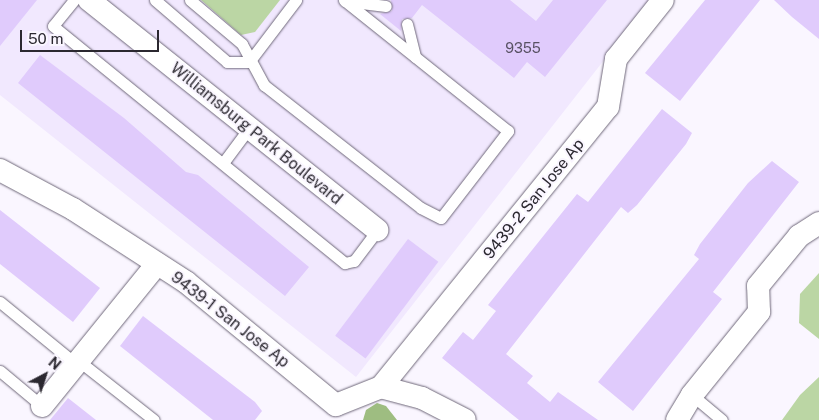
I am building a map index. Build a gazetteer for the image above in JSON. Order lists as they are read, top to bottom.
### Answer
{
  "streets": {
    "street": ["Williamsburg Park Boulevard", "9439-2 San Jose Ap", "9439-1 San Jose Ap"]
  },
  "crossings": [
    ["9439-2 San Jose Ap", "9439-1 San Jose Ap"]
  ],
  "house_numbers": ["9355"],
  "scale_bar": "50 m",
  "north": "top right"
}
